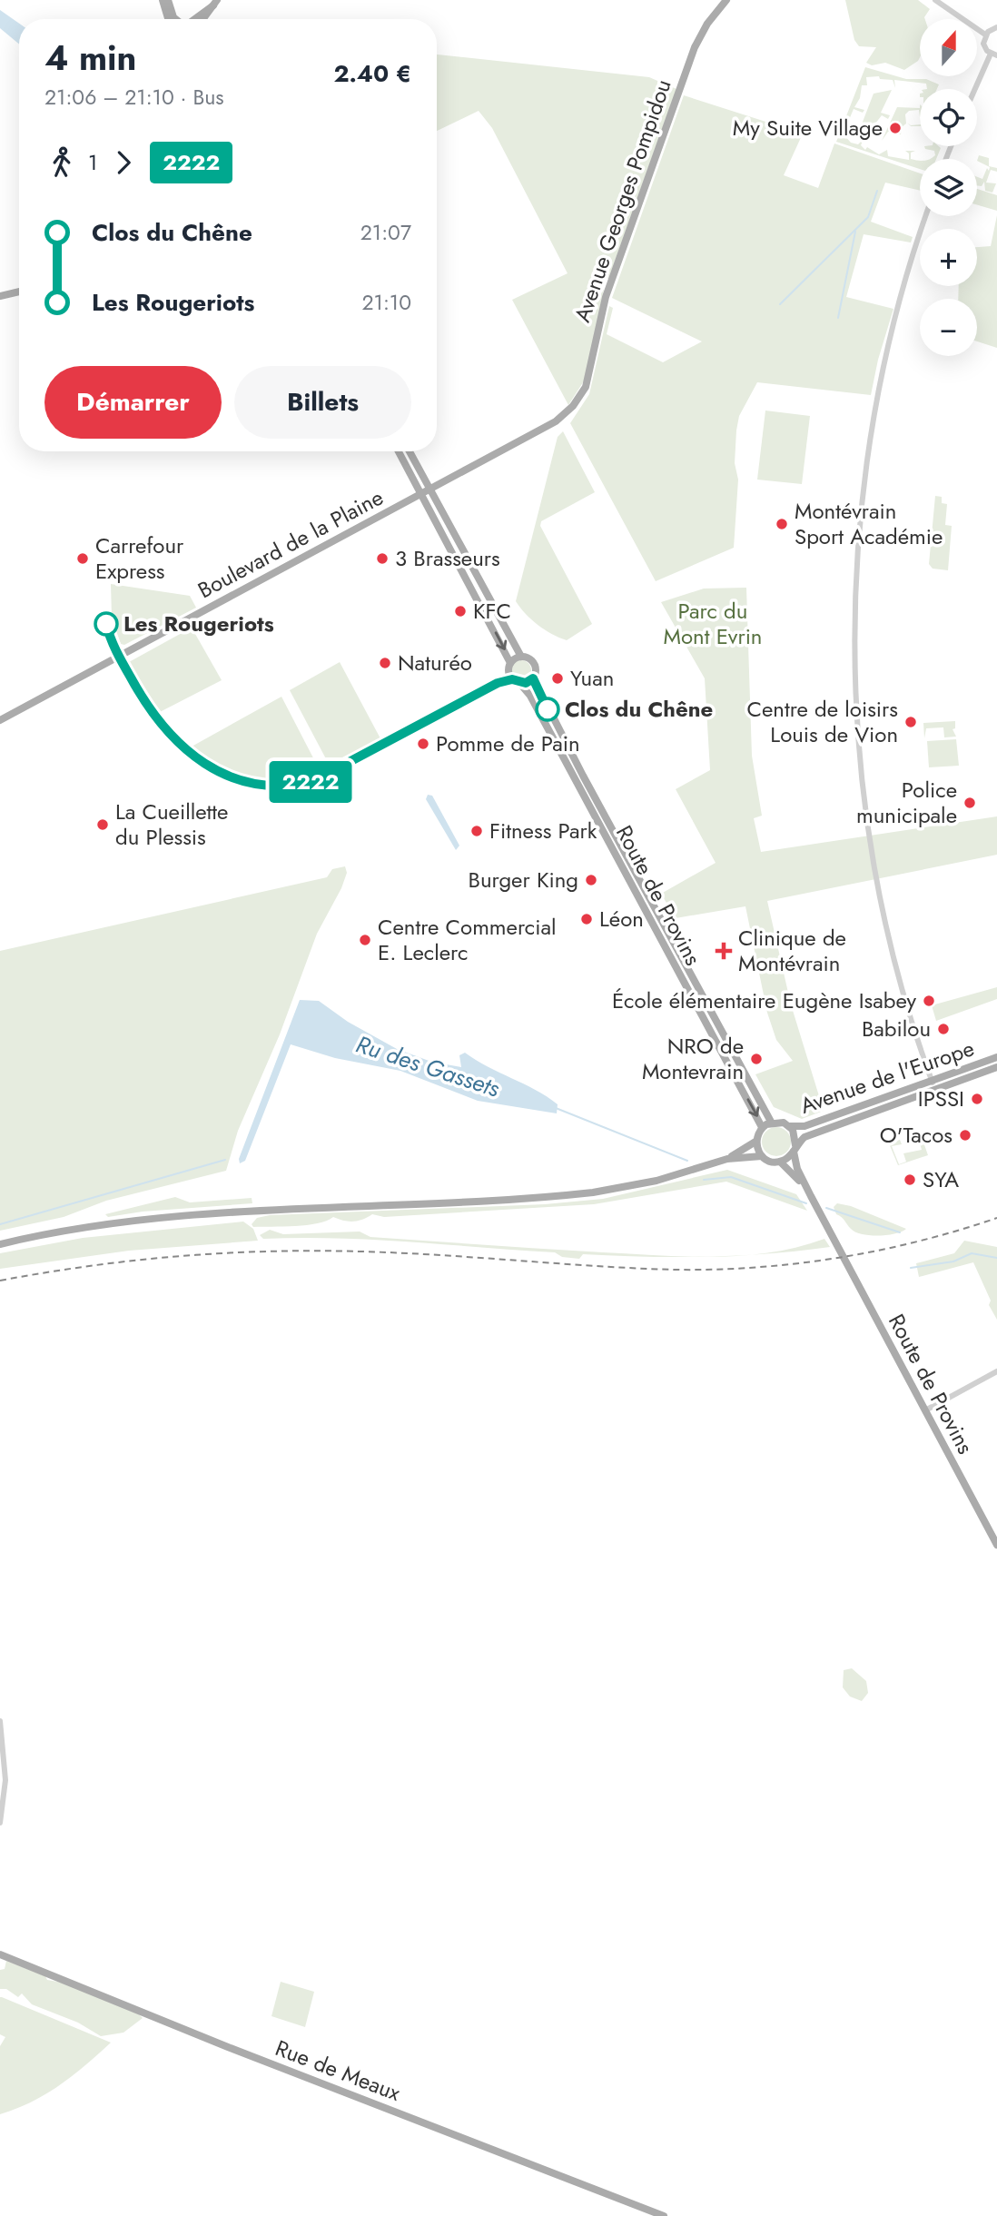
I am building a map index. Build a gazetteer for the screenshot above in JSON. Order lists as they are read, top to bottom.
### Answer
{
  "streets": {
    "main road": [
      "Avenue Georges Pompidou",
      "Boulevard de la Plaine",
      "Route de Provins",
      "Avenue de l'Europe",
      "Rue de Meaux"
    ]
  },
  "crossings": [
    ["Avenue Georges Pompidou", "Boulevard de la Plaine"],
    ["Route de Provins", "Avenue de l'Europe"]
  ],
  "water": ["Ru des Gassets"],
  "parks": ["Parc du Mont Evrin"],
  "places": {
    "other": [
      "My Suite Village",
      "Montévrain Sport Académie",
      "Carrefour Express",
      "3 Brasseurs",
      "KFC",
      "Les Rougeriots",
      "Naturéo",
      "Yuan",
      "Clos du Chêne",
      "Centre de loisirs Louis de Vion",
      "Pomme de Pain",
      "Police municipale",
      "La Cueillette du Plessis",
      "Fitness Park",
      "Burger King",
      "Léon",
      "Centre Commercial E. Leclerc",
      "École élémentaire Eugène Isabey",
      "Babilou",
      "NRO de Montevrain",
      "IPSSI",
      "O'Tacos",
      "SYA"
    ],
    "health": ["Clinique de Montévrain"]
  },
  "lines": ["bus line 2222"],
  "north": "top",
  "page": {
    "on_map": "2222",
    "map_buttons": ["+", "−"],
    "heading": ["4 min", "21:06 – 21:10 · Bus", "2.40 €"],
    "legs": ["1", "2222"],
    "list": [
      {
        "name": "Clos du Chêne",
        "value": "21:07"
      },
      {
        "name": "Les Rougeriots",
        "value": "21:10"
      }
    ],
    "buttons": ["Démarrer", "Billets"]
  }
}
